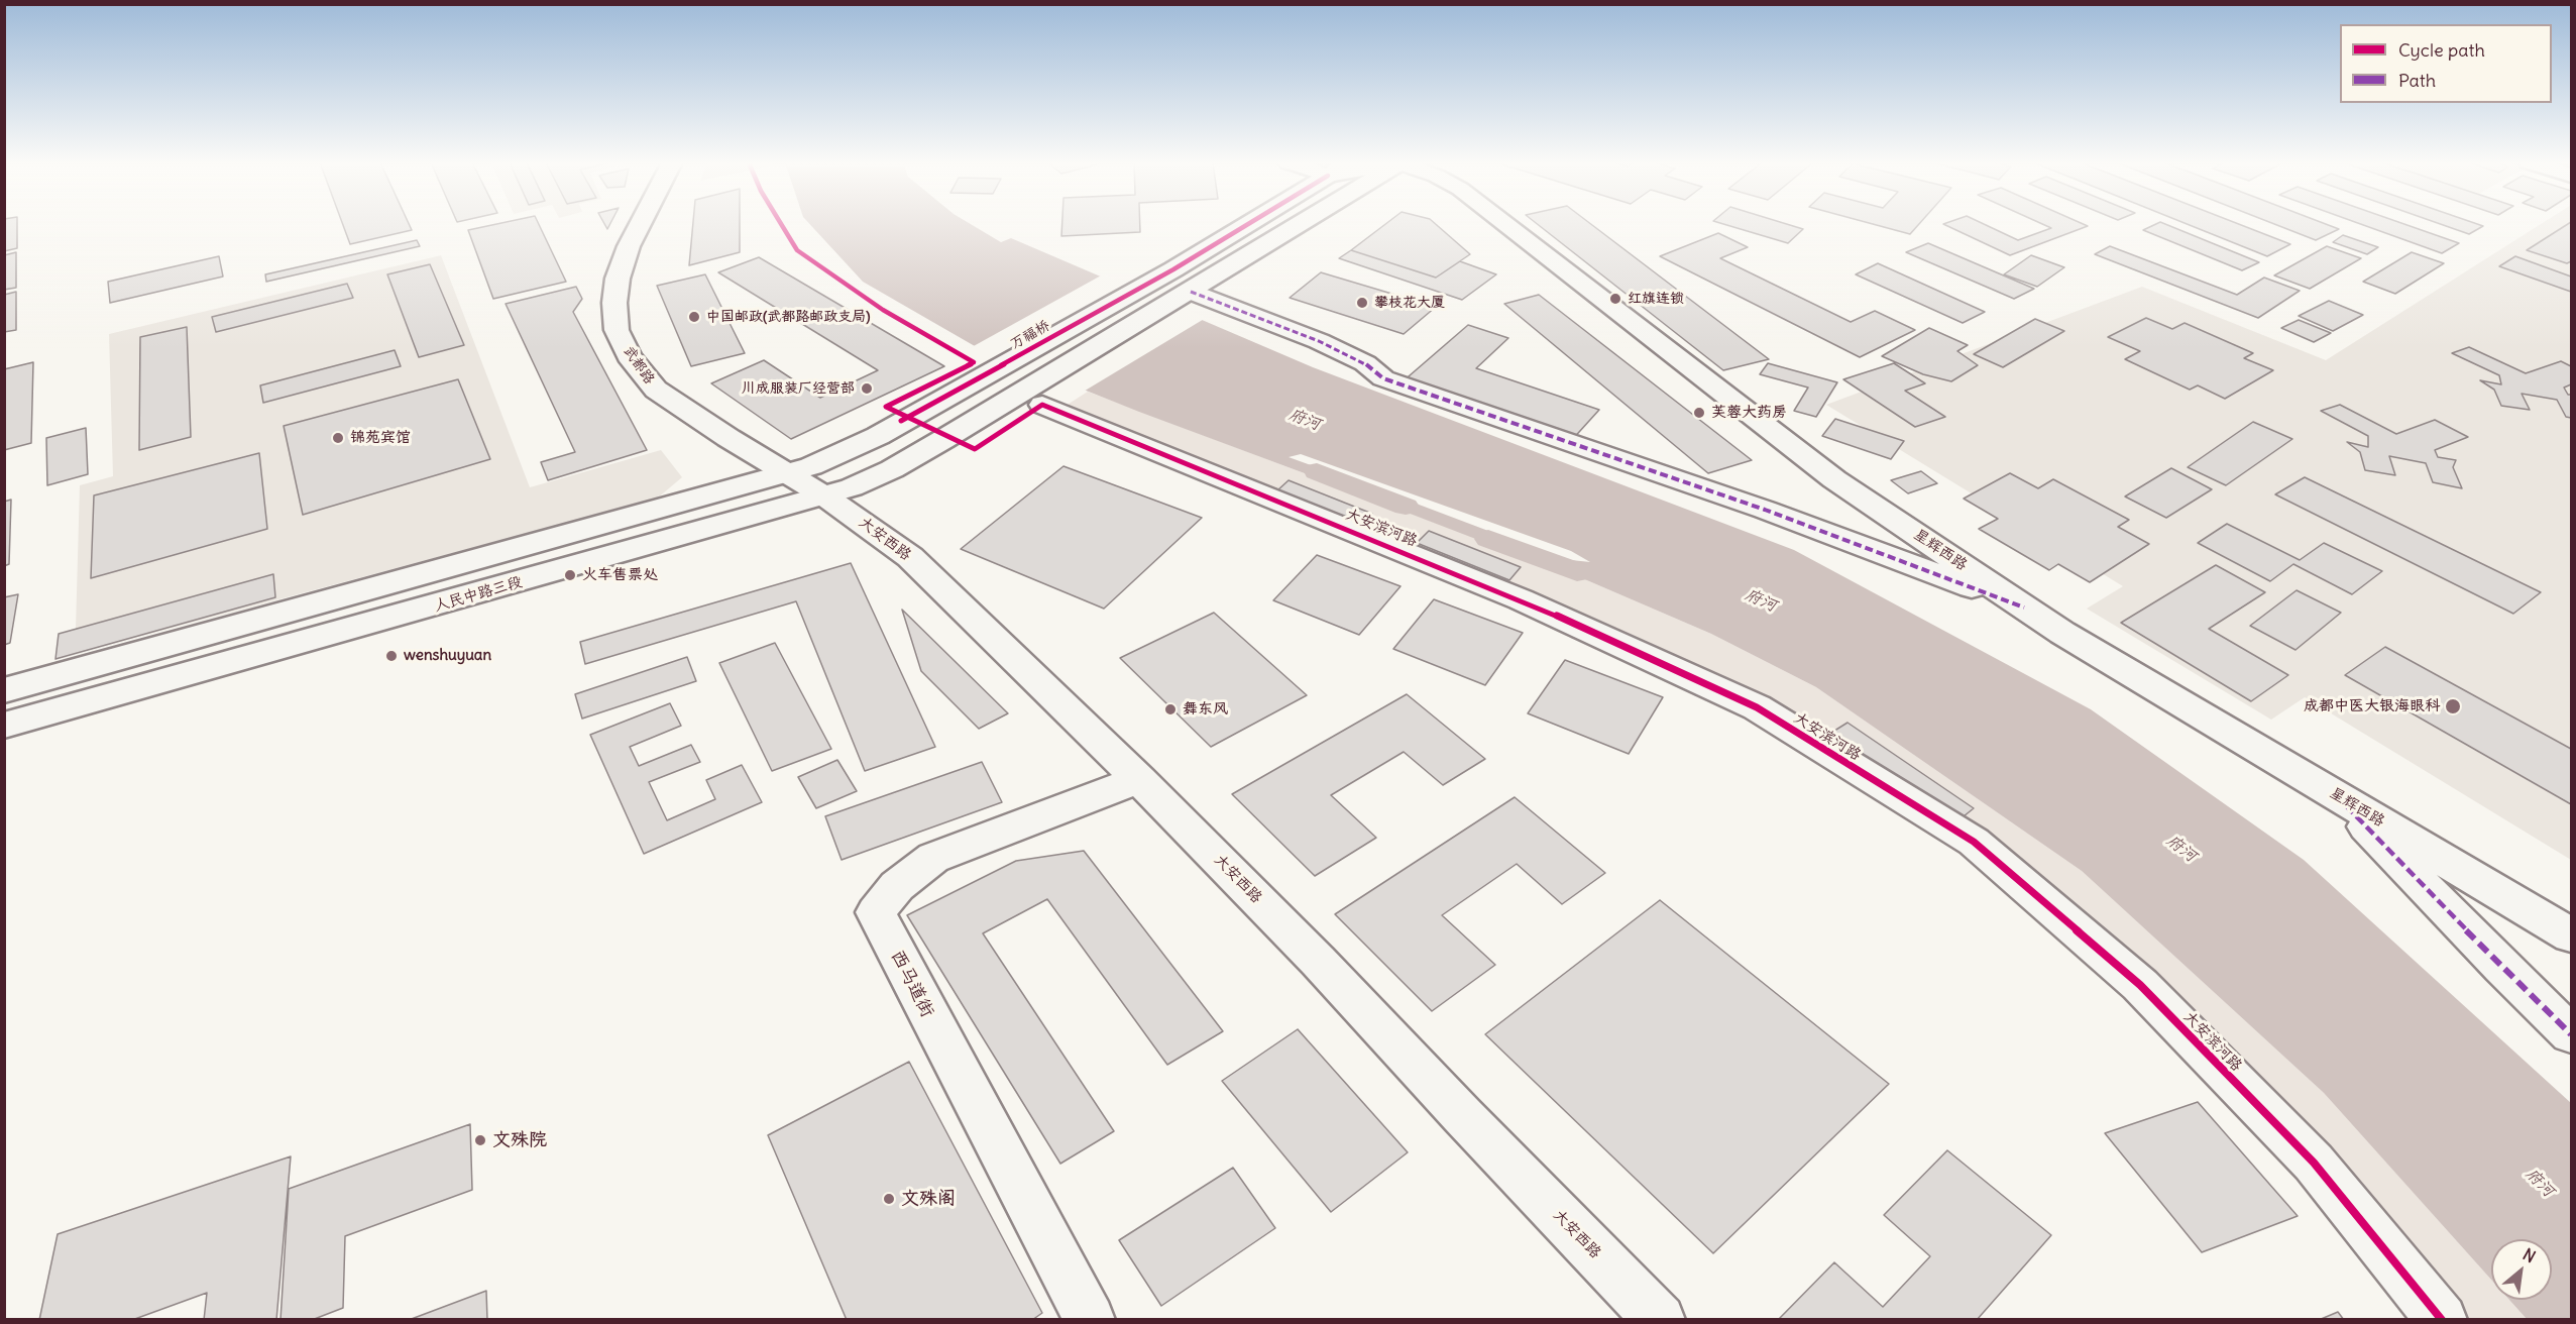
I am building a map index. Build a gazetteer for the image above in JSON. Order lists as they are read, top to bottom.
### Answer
{
  "streets": {
    "street": [
      "万福桥",
      "武都路",
      "大安滨河路",
      "大安西路",
      "星辉西路",
      "人民中路三段",
      "西马道街"
    ]
  },
  "crossings": [
    ["万福桥", "武都路"],
    ["万福桥", "大安西路"],
    ["武都路", "大安西路"],
    ["大安西路", "人民中路三段"],
    ["大安西路", "西马道街"]
  ],
  "water": ["府河"],
  "places": [
    "红旗连锁",
    "攀枝花大厦",
    "中国邮政(武都路邮政支局)",
    "川成服装厂经营部",
    "芙蓉大药房",
    "锦苑宾馆",
    "火车售票处",
    "wenshuyuan",
    "成都中医大银海眼科",
    "舞东风",
    "文殊院",
    "文殊阁"
  ],
  "legend": ["Cycle path", "Path"],
  "north": "top right"
}
